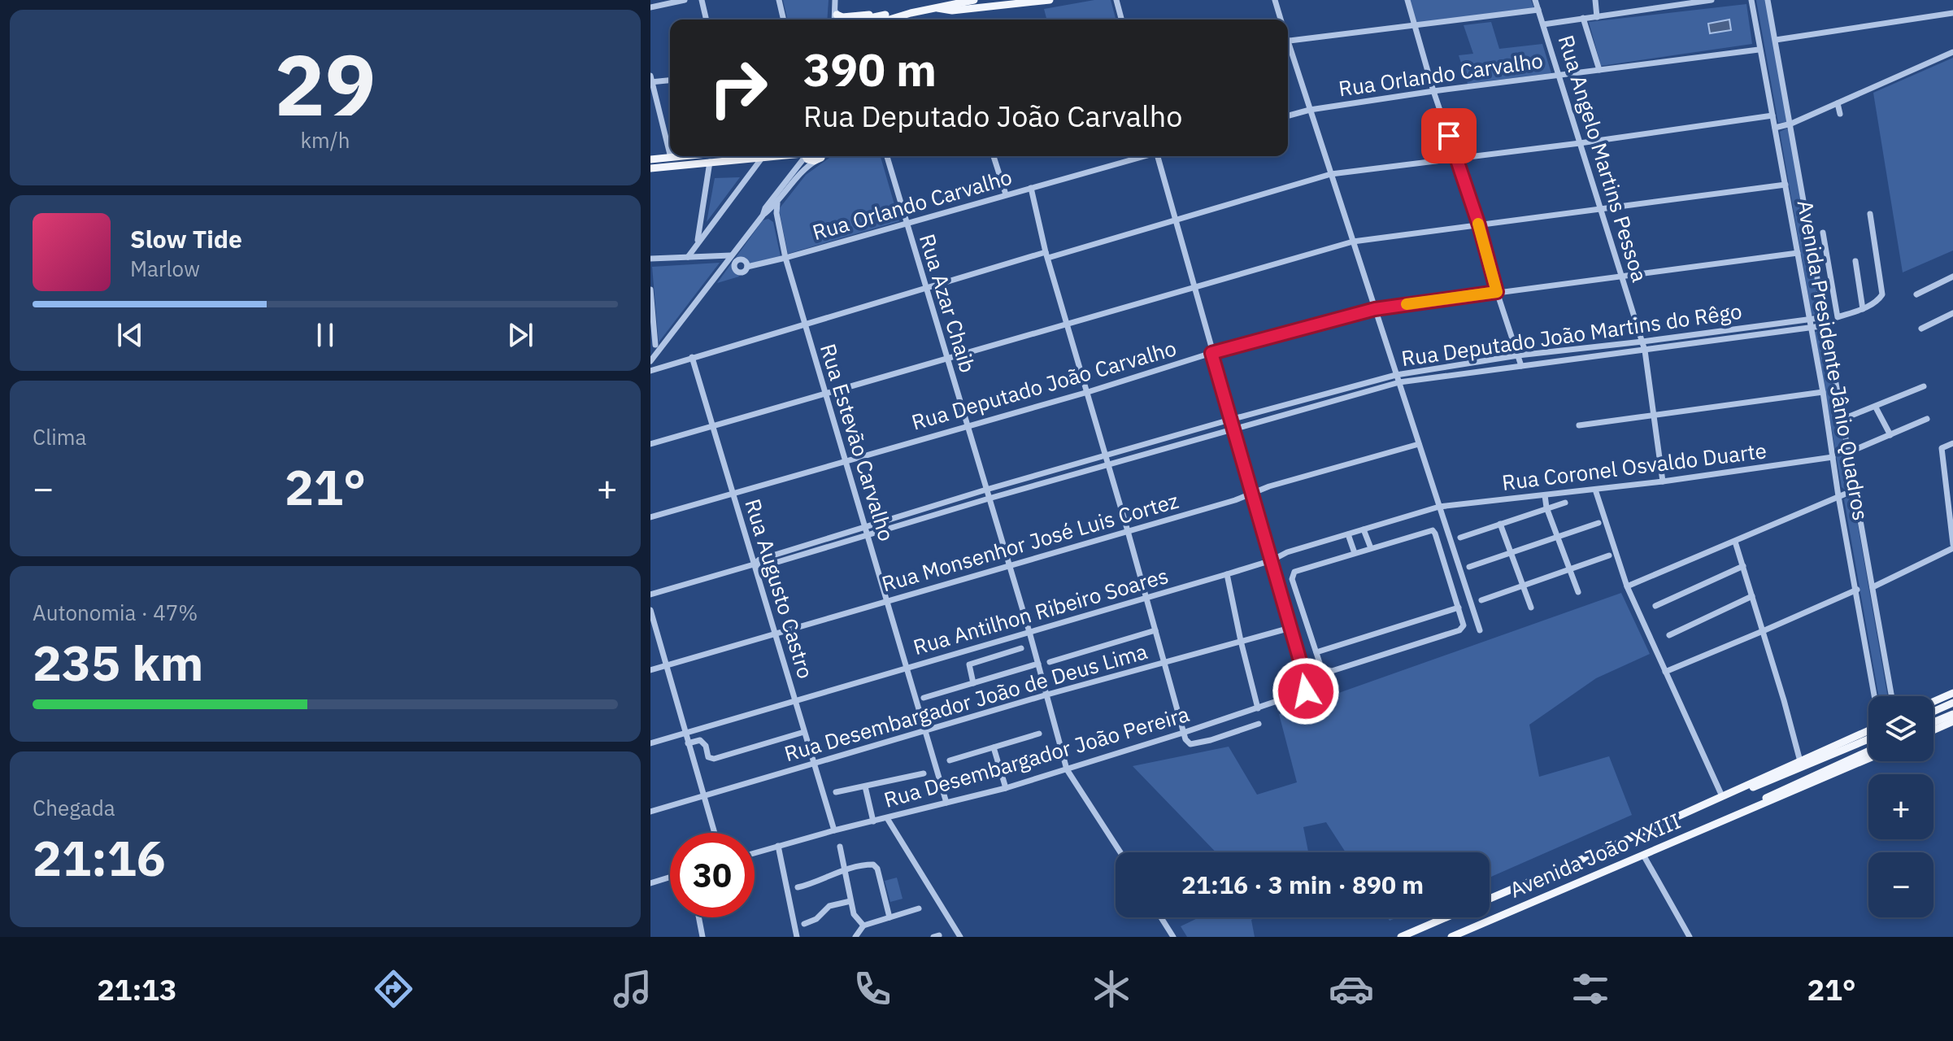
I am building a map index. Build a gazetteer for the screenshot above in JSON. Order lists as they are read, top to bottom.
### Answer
{
  "streets": {
    "main road": ["Avenida João XXIII"],
    "street": [
      "Rua Orlando Carvalho",
      "Rua Angelo Martins Pessoa",
      "Rua Azar Chaib",
      "Rua Deputado João Martins do Rêgo",
      "Avenida Presidente Jânio Quadros",
      "Rua Deputado João Carvalho",
      "Rua Estevão Carvalho",
      "Rua Coronel Osvaldo Duarte",
      "Rua Monsenhor José Luis Cortez",
      "Rua Augusto Castro",
      "Rua Antilhon Ribeiro Soares",
      "Rua Desembargador João de Deus Lima",
      "Rua Desembargador João Pereira"
    ]
  },
  "crossings": [
    ["Rua Orlando Carvalho", "Rua Angelo Martins Pessoa"],
    ["Rua Orlando Carvalho", "Rua Azar Chaib"],
    ["Rua Orlando Carvalho", "Avenida Presidente Jânio Quadros"],
    ["Rua Orlando Carvalho", "Rua Estevão Carvalho"],
    ["Rua Angelo Martins Pessoa", "Rua Deputado João Martins do Rêgo"],
    ["Rua Angelo Martins Pessoa", "Rua Deputado João Carvalho"],
    ["Rua Angelo Martins Pessoa", "Rua Coronel Osvaldo Duarte"],
    ["Rua Azar Chaib", "Rua Deputado João Martins do Rêgo"],
    ["Rua Azar Chaib", "Rua Deputado João Carvalho"],
    ["Rua Azar Chaib", "Rua Monsenhor José Luis Cortez"],
    ["Rua Azar Chaib", "Rua Antilhon Ribeiro Soares"],
    ["Rua Azar Chaib", "Rua Desembargador João de Deus Lima"],
    ["Rua Azar Chaib", "Rua Desembargador João Pereira"],
    ["Rua Deputado João Martins do Rêgo", "Avenida Presidente Jânio Quadros"],
    ["Rua Deputado João Martins do Rêgo", "Rua Estevão Carvalho"],
    ["Rua Deputado João Martins do Rêgo", "Rua Augusto Castro"],
    ["Avenida Presidente Jânio Quadros", "Rua Deputado João Carvalho"],
    ["Avenida Presidente Jânio Quadros", "Rua Coronel Osvaldo Duarte"],
    ["Rua Deputado João Carvalho", "Rua Estevão Carvalho"],
    ["Rua Deputado João Carvalho", "Rua Augusto Castro"],
    ["Rua Estevão Carvalho", "Rua Monsenhor José Luis Cortez"],
    ["Rua Estevão Carvalho", "Rua Antilhon Ribeiro Soares"],
    ["Rua Estevão Carvalho", "Rua Desembargador João de Deus Lima"],
    ["Rua Estevão Carvalho", "Rua Desembargador João Pereira"],
    ["Rua Coronel Osvaldo Duarte", "Rua Antilhon Ribeiro Soares"],
    ["Rua Monsenhor José Luis Cortez", "Rua Augusto Castro"],
    ["Rua Augusto Castro", "Rua Antilhon Ribeiro Soares"],
    ["Rua Augusto Castro", "Rua Desembargador João de Deus Lima"],
    ["Rua Augusto Castro", "Rua Desembargador João Pereira"],
    ["Rua Desembargador João de Deus Lima", "Rua Desembargador João Pereira"]
  ],
  "page": {
    "tile": [
      ["29", "km/h"],
      "Clima",
      ["Autonomia · 47%", "235 km"],
      ["Chegada", "21:16"]
    ],
    "turn": ["390 m", "Rua Deputado João Carvalho"],
    "song": ["Slow Tide", "Marlow"],
    "heat": ["−", "21°", "+"],
    "map_buttons": ["+", "−"],
    "limit": "30",
    "trip": "21:16 · 3 min · 890 m",
    "tabs": ["21:13", "21°"]
  }
}
